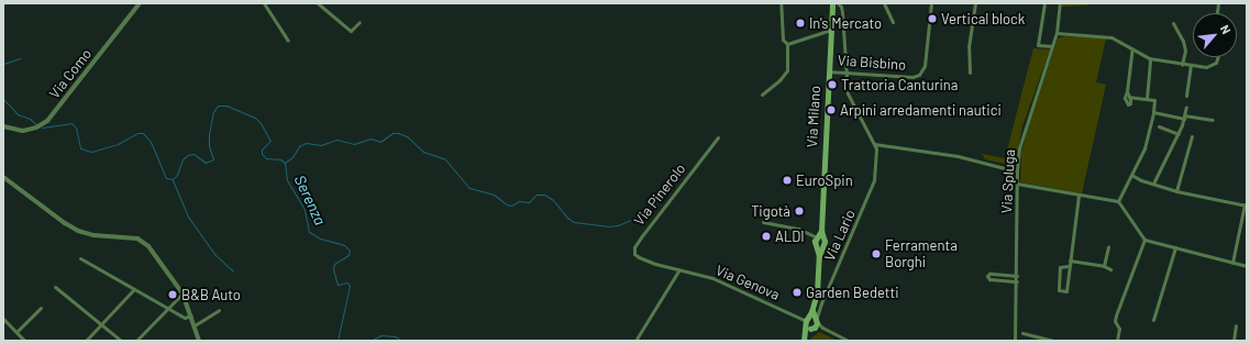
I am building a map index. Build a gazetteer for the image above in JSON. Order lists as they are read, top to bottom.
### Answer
{
  "streets": {
    "main road": ["Via Milano"],
    "street": [
      "Via Bisbino",
      "Via Como",
      "Via Spluga",
      "Via Pinerolo",
      "Via Lario",
      "Via Genova"
    ]
  },
  "crossings": [
    ["Via Bisbino", "Via Milano"],
    ["Via Bisbino", "Via Lario"],
    ["Via Pinerolo", "Via Genova"],
    ["Via Lario", "Via Genova"]
  ],
  "water": ["Serenza"],
  "places": [
    "Vertical block",
    "In's Mercato",
    "Trattoria Canturina",
    "Arpini arredamenti nautici",
    "EuroSpin",
    "Tigotà",
    "ALDI",
    "Ferramenta Borghi",
    "Garden Bedetti",
    "B&B Auto"
  ],
  "north": "top right"
}
